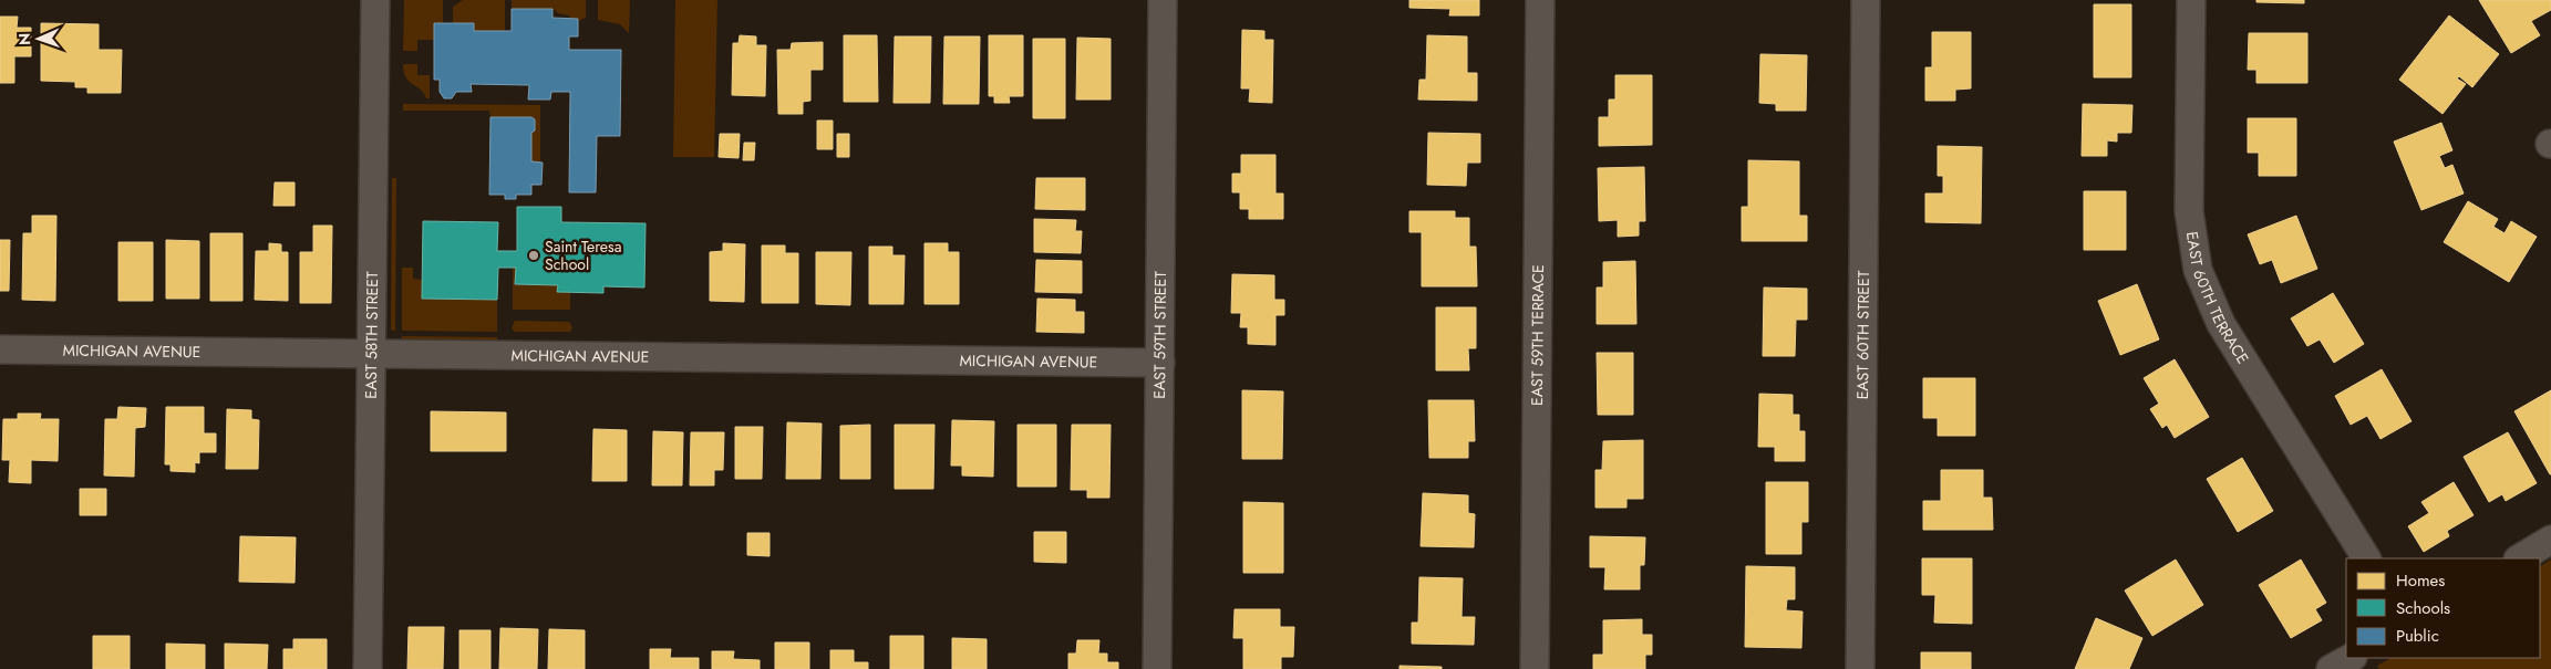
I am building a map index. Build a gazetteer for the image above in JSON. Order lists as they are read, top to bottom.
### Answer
{
  "streets": {
    "street": [
      "EAST 60TH TERRACE",
      "EAST 58TH STREET",
      "EAST 60TH STREET",
      "EAST 59TH STREET",
      "EAST 59TH TERRACE",
      "MICHIGAN AVENUE"
    ]
  },
  "crossings": [
    ["EAST 58TH STREET", "MICHIGAN AVENUE"],
    ["EAST 59TH STREET", "MICHIGAN AVENUE"]
  ],
  "places": ["Saint Teresa School"],
  "legend": ["Homes", "Schools", "Public"],
  "north": "left"
}
